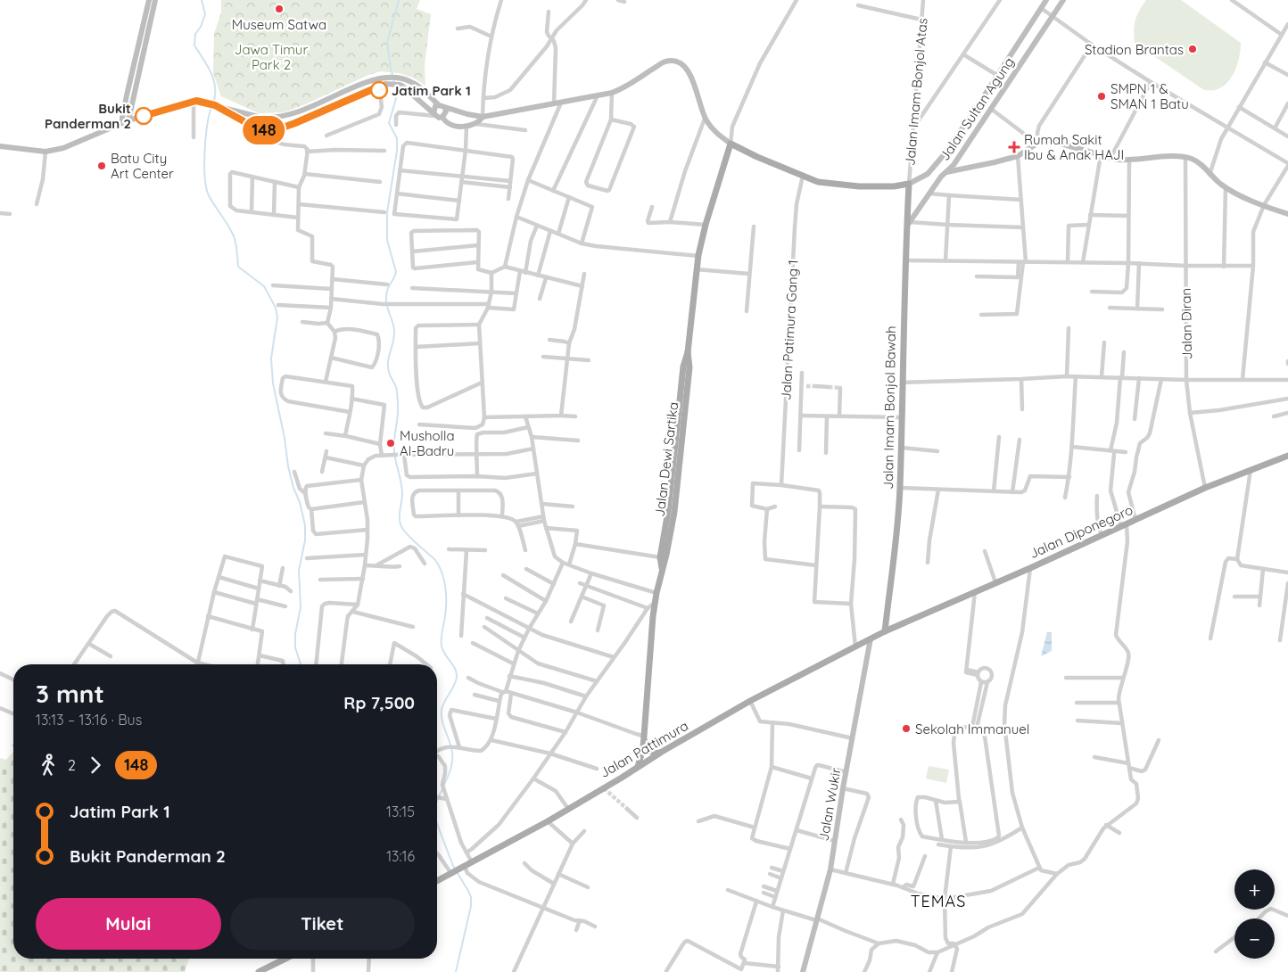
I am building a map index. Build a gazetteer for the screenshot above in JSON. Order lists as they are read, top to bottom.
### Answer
{
  "streets": {
    "main road": [
      "Jalan Sultan Agung",
      "Jalan Imam Bonjol Bawah",
      "Jalan Dewi Sartika",
      "Jalan Diponegoro",
      "Jalan Pattimura",
      "Jalan Wukir"
    ],
    "street": ["Jalan Imam Bonjol Atas", "Jalan Diran", "Jalan Patimura Gang 1"]
  },
  "crossings": [
    ["Jalan Imam Bonjol Atas", "Jalan Sultan Agung"],
    ["Jalan Imam Bonjol Atas", "Jalan Imam Bonjol Bawah"],
    ["Jalan Sultan Agung", "Jalan Imam Bonjol Bawah"],
    ["Jalan Diran", "Jalan Diponegoro"],
    ["Jalan Imam Bonjol Bawah", "Jalan Diponegoro"],
    ["Jalan Dewi Sartika", "Jalan Pattimura"],
    ["Jalan Diponegoro", "Jalan Pattimura"],
    ["Jalan Diponegoro", "Jalan Wukir"],
    ["Jalan Pattimura", "Jalan Wukir"]
  ],
  "districts": ["TEMAS"],
  "parks": ["Jawa Timur Park 2"],
  "places": {
    "other": [
      "Museum Satwa",
      "Stadion Brantas",
      "Jatim Park 1",
      "SMPN 1 & SMAN 1 Batu",
      "Bukit Panderman 2",
      "Batu City Art Center",
      "Musholla Al-Badru",
      "Sekolah Immanuel"
    ],
    "health": ["Rumah Sakit Ibu & Anak HAJI"]
  },
  "lines": ["bus line 148"],
  "page": {
    "on_map": "148",
    "heading": ["3 mnt", "13:13 – 13:16 · Bus", "Rp 7,500"],
    "legs": ["2", "148"],
    "list": [
      {
        "name": "Jatim Park 1",
        "value": "13:15"
      },
      {
        "name": "Bukit Panderman 2",
        "value": "13:16"
      }
    ],
    "map_buttons": ["+", "−"],
    "buttons": ["Mulai", "Tiket"]
  }
}
